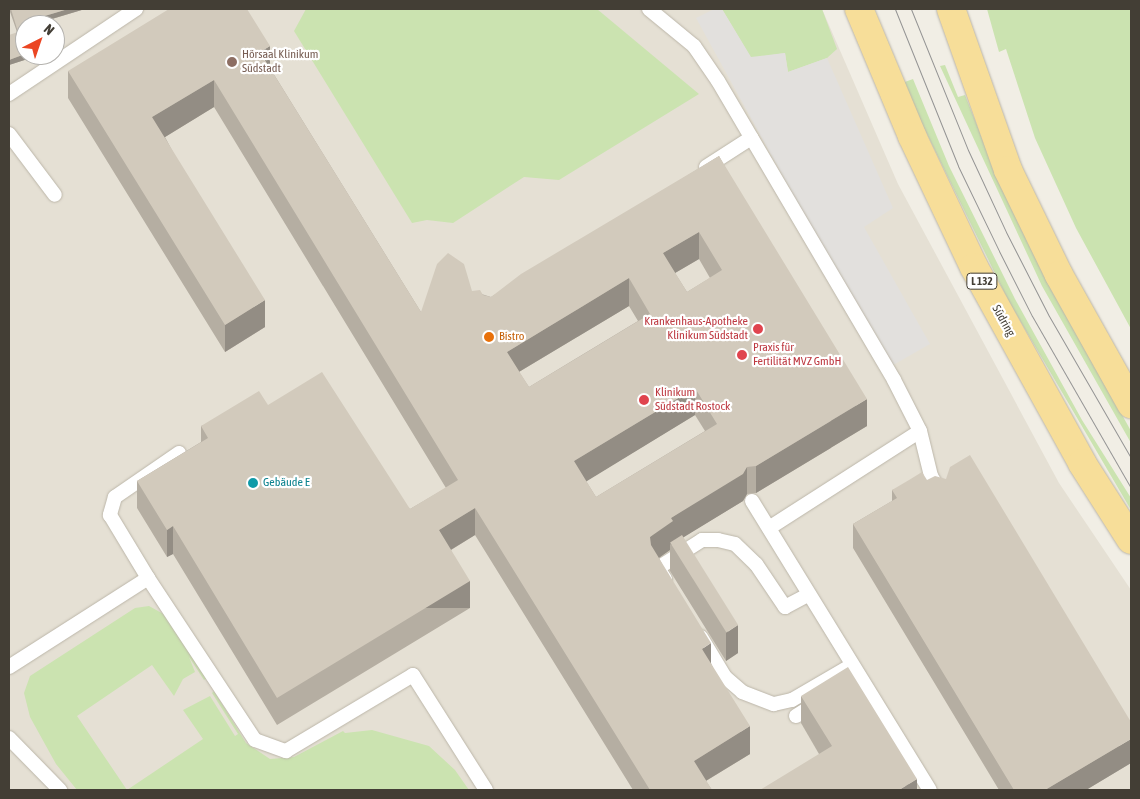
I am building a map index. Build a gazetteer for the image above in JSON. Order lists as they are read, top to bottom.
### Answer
{
  "streets": {
    "main road": ["L 132", "Südring"]
  },
  "places": [
    "Hörsaal Klinikum Südstadt",
    "Krankenhaus-Apotheke Klinikum Südstadt",
    "Bistro",
    "Praxis für Fertilität MVZ GmbH",
    "Klinikum Südstadt Rostock",
    "Gebäude E"
  ],
  "north": "top right"
}
